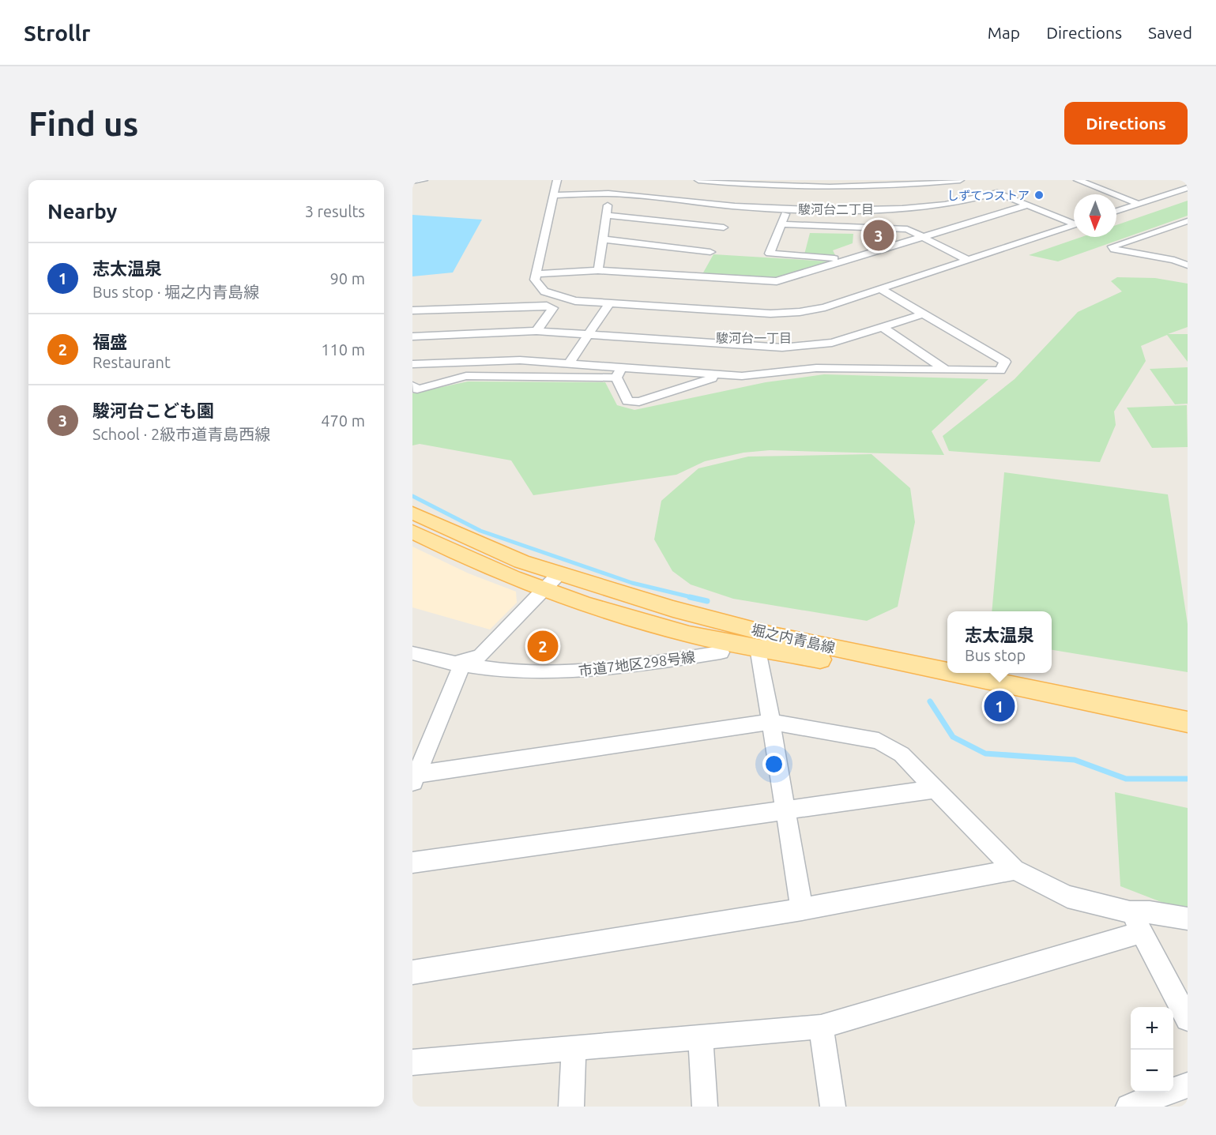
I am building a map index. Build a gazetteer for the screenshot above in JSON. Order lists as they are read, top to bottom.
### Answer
{
  "streets": {
    "main road": ["堀之内青島線"],
    "street": ["市道7地区298号線"]
  },
  "districts": ["駿河台二丁目", "駿河台一丁目"],
  "places": ["しずてつストア"],
  "north": "bottom",
  "page": {
    "header": "Strollr",
    "nav": ["Map", "Directions", "Saved"],
    "buttons": "Directions",
    "title": "Find us",
    "heading": ["Nearby", "3 results"],
    "pins": ["3", "2", "1"],
    "list": [
      {
        "mark": "1",
        "name": "志太温泉",
        "note": "Bus stop · 堀之内青島線",
        "value": "90 m"
      },
      {
        "mark": "2",
        "name": "福盛",
        "note": "Restaurant",
        "value": "110 m"
      },
      {
        "mark": "3",
        "name": "駿河台こども園",
        "note": "School · 2級市道青島西線",
        "value": "470 m"
      }
    ],
    "popup": ["志太温泉", "Bus stop"],
    "map_buttons": ["+", "−"]
  }
}
